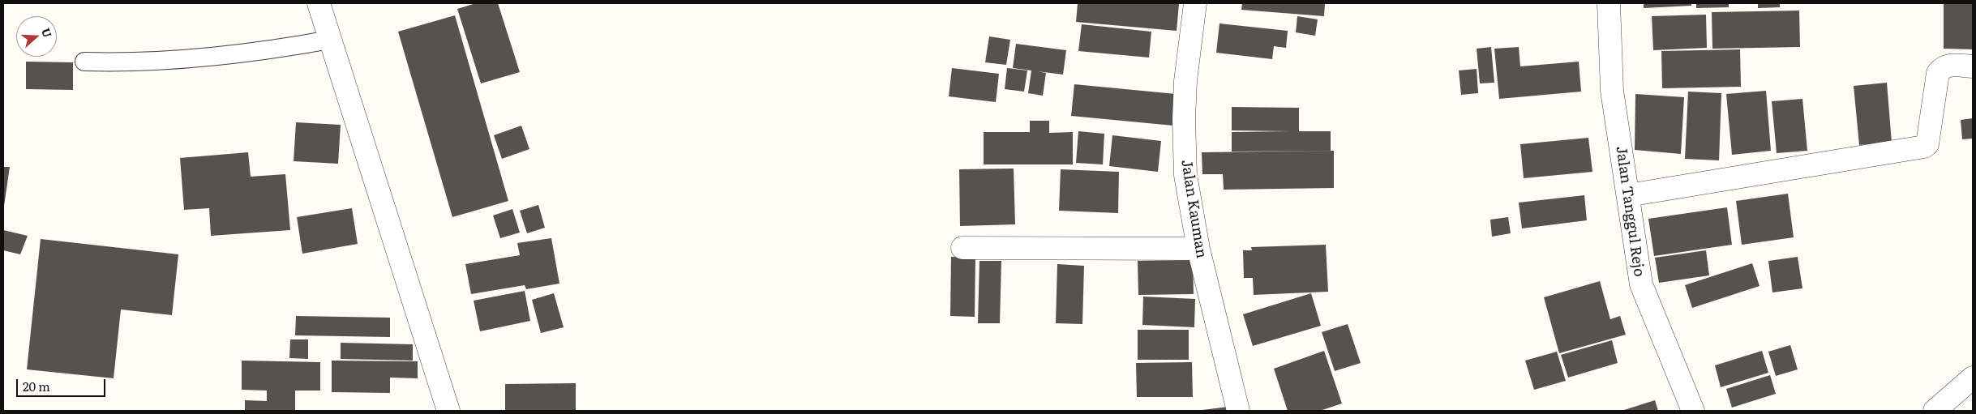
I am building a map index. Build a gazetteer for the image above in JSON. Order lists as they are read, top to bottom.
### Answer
{
  "streets": {
    "street": ["Jalan Kauman", "Jalan Tanggul Rejo"]
  },
  "scale_bar": "20 m",
  "north": "right"
}
